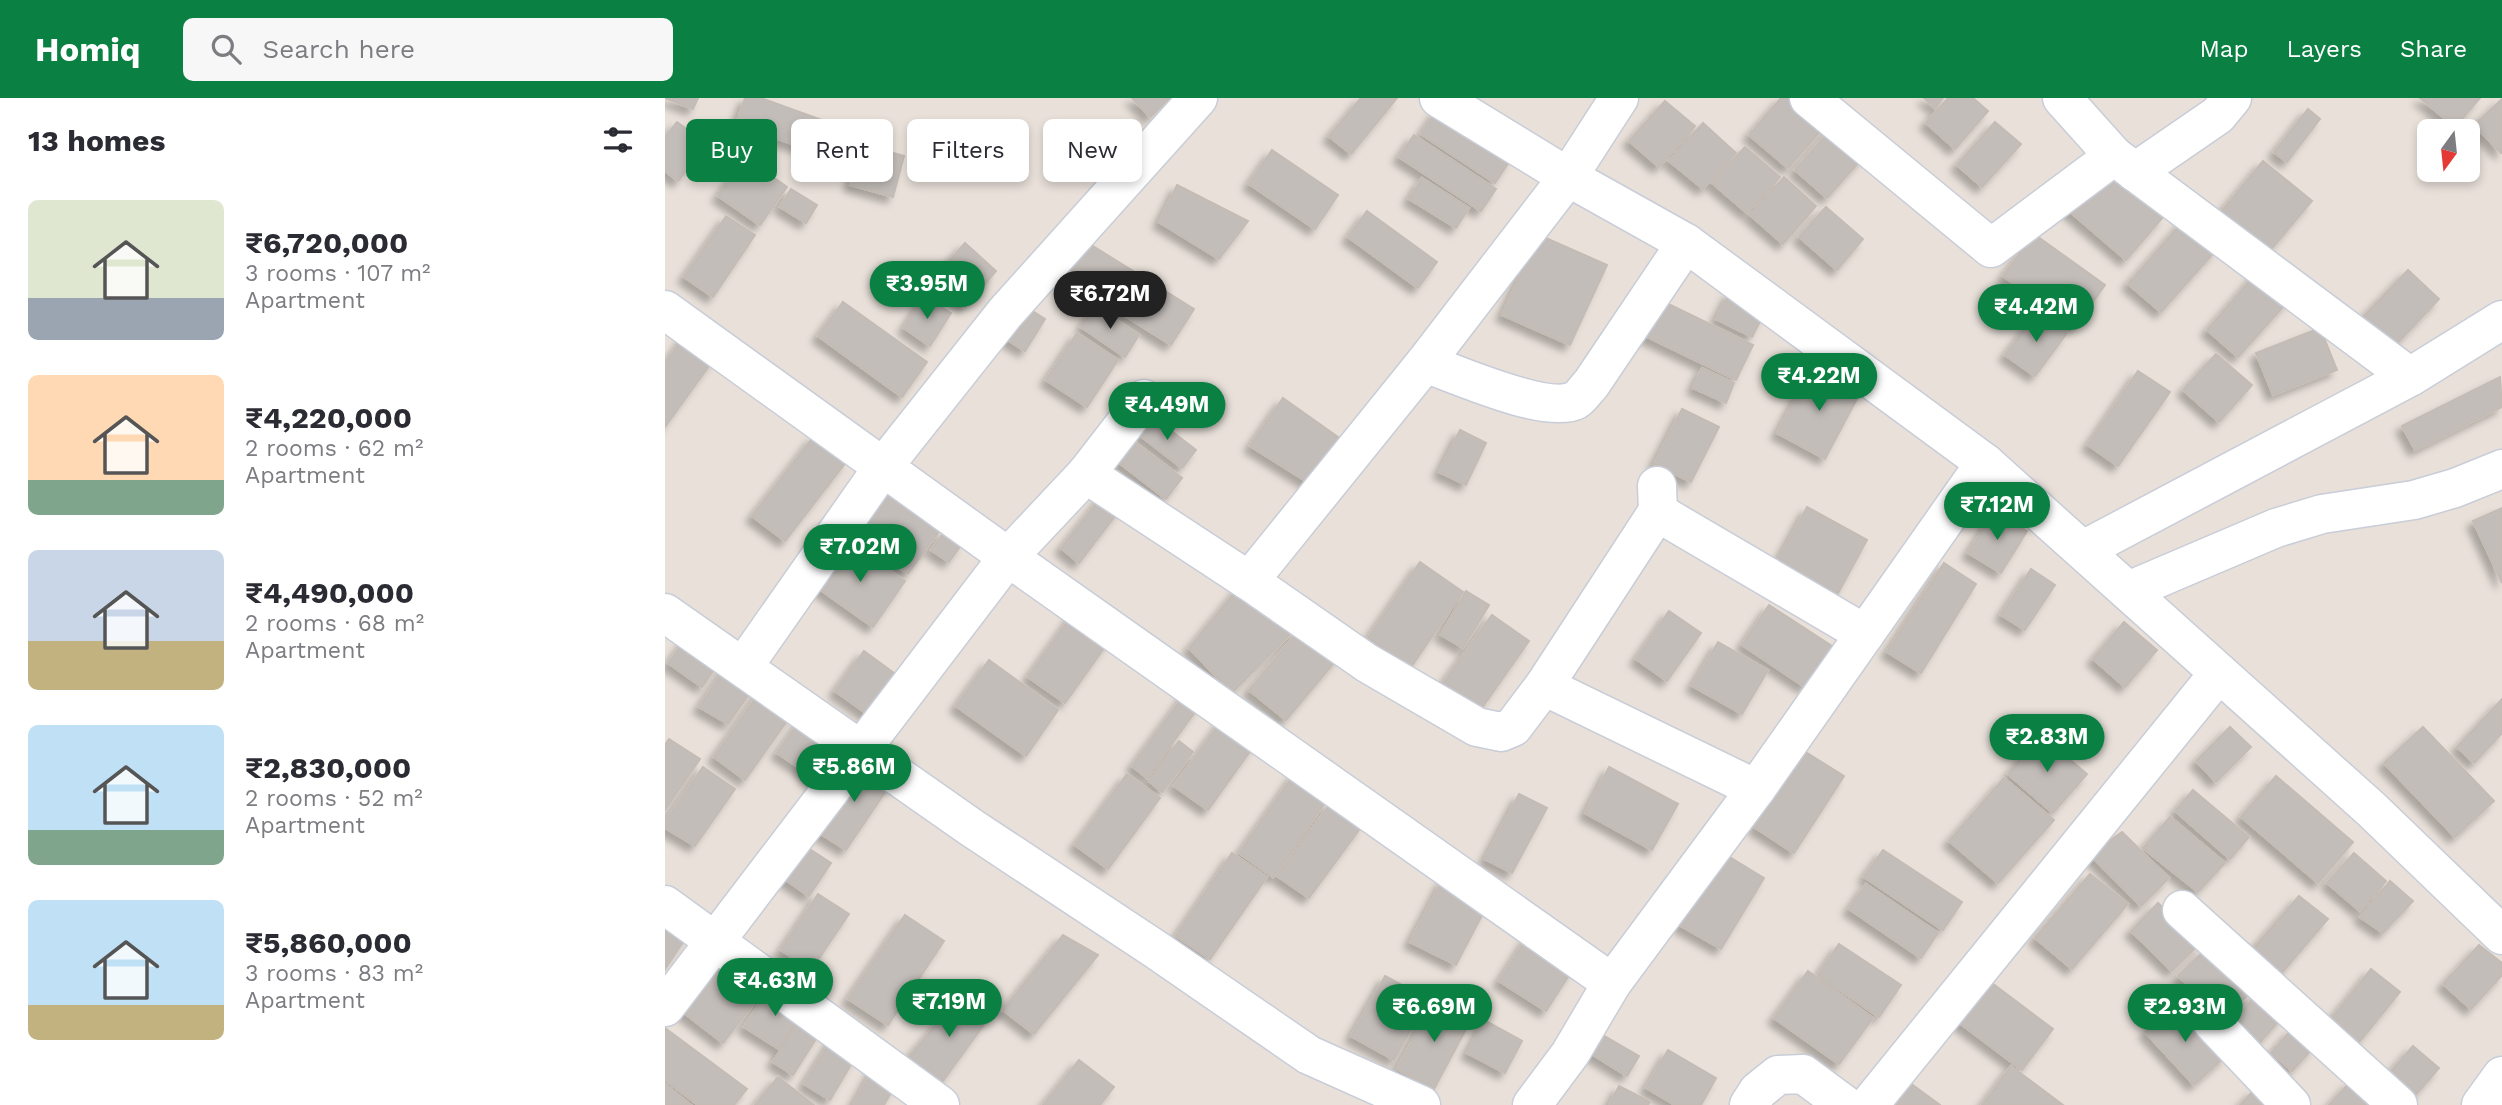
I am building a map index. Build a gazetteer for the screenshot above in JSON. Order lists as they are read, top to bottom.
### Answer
{
  "north": "bottom",
  "page": {
    "header": "Homiq",
    "search": "Search here",
    "nav": ["Map", "Layers", "Share"],
    "heading": "13 homes",
    "chip": [
      "Buy",
      "Rent",
      "Filters",
      "New"
    ],
    "list": [
      {
        "name": "₹6,720,000",
        "note": "3 rooms · 107 m² · Apartment"
      },
      {
        "name": "₹4,220,000",
        "note": "2 rooms · 62 m² · Apartment"
      },
      {
        "name": "₹4,490,000",
        "note": "2 rooms · 68 m² · Apartment"
      },
      {
        "name": "₹2,830,000",
        "note": "2 rooms · 52 m² · Apartment"
      },
      {
        "name": "₹5,860,000",
        "note": "3 rooms · 83 m² · Apartment"
      }
    ],
    "price": [
      "₹3.95M",
      "₹6.72M",
      "₹4.42M",
      "₹4.22M",
      "₹4.49M",
      "₹7.12M",
      "₹7.02M",
      "₹2.83M",
      "₹5.86M",
      "₹4.63M",
      "₹7.19M",
      "₹6.69M",
      "₹2.93M"
    ]
  }
}
